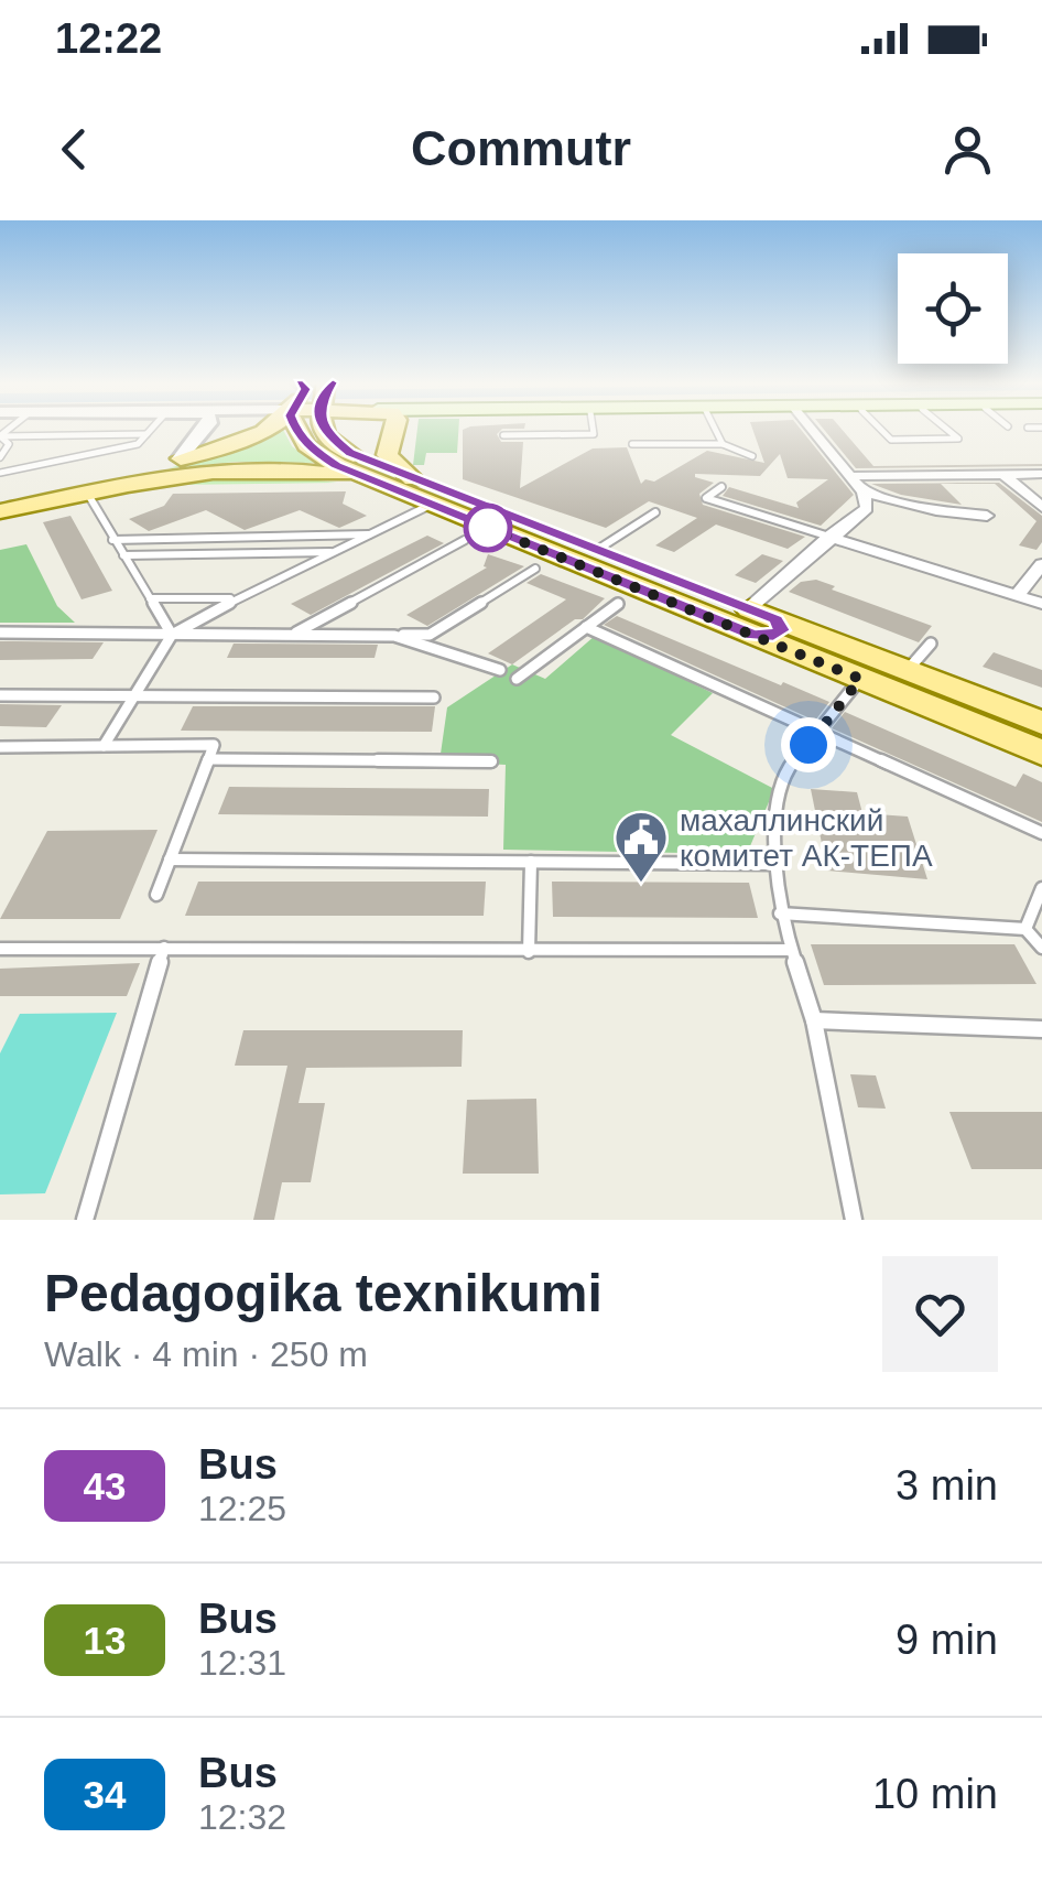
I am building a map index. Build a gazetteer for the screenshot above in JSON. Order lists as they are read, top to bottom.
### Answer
{
  "places": {
    "public building": ["махаллинский комитет АК-ТЕПА"]
  },
  "lines": ["bus line 43"],
  "page": {
    "status": "12:22",
    "header": "Commutr",
    "heading": ["Pedagogika texnikumi", "Walk · 4 min · 250 m"],
    "list": [
      {
        "mark": "43",
        "name": "Bus",
        "note": "12:25",
        "value": "3 min"
      },
      {
        "mark": "13",
        "name": "Bus",
        "note": "12:31",
        "value": "9 min"
      },
      {
        "mark": "34",
        "name": "Bus",
        "note": "12:32",
        "value": "10 min"
      }
    ]
  }
}
